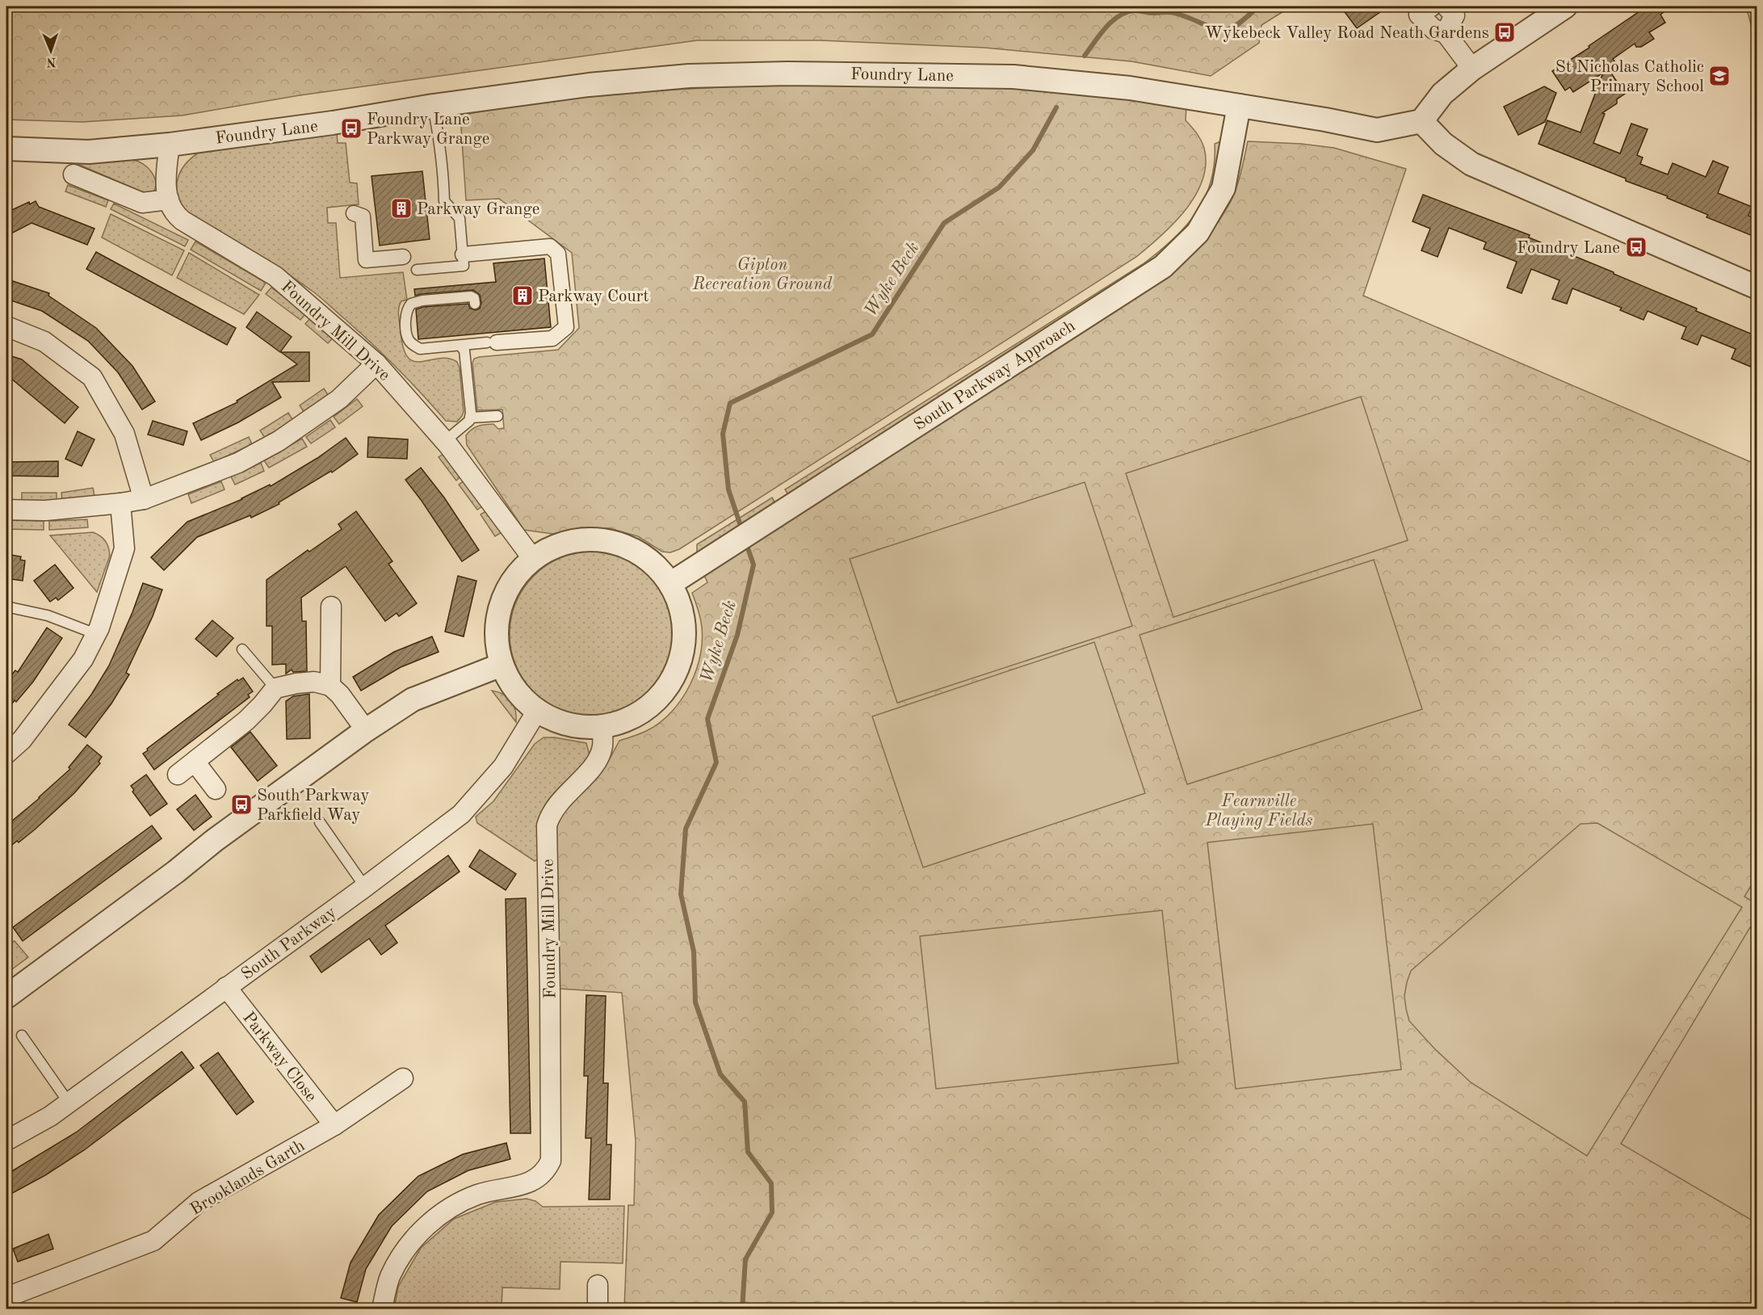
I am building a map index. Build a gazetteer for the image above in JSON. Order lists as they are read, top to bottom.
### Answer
{
  "streets": {
    "street": [
      "Foundry Lane",
      "Foundry Mill Drive",
      "South Parkway Approach",
      "South Parkway",
      "Parkway Close",
      "Brooklands Garth"
    ]
  },
  "crossings": [
    ["Foundry Lane", "Foundry Mill Drive"],
    ["Foundry Lane", "South Parkway Approach"],
    ["South Parkway", "Parkway Close"],
    ["Parkway Close", "Brooklands Garth"]
  ],
  "water": ["Wyke Beck"],
  "parks": ["Gipton Recreation Ground", "Fearnville Playing Fields"],
  "places": {
    "bus stop": [
      "Wykebeck Valley Road Neath Gardens",
      "Foundry Lane Parkway Grange",
      "Foundry Lane",
      "South Parkway Parkfield Way"
    ],
    "school or university": ["St Nicholas Catholic Primary School"],
    "building": ["Parkway Grange", "Parkway Court"]
  },
  "north": "bottom"
}
